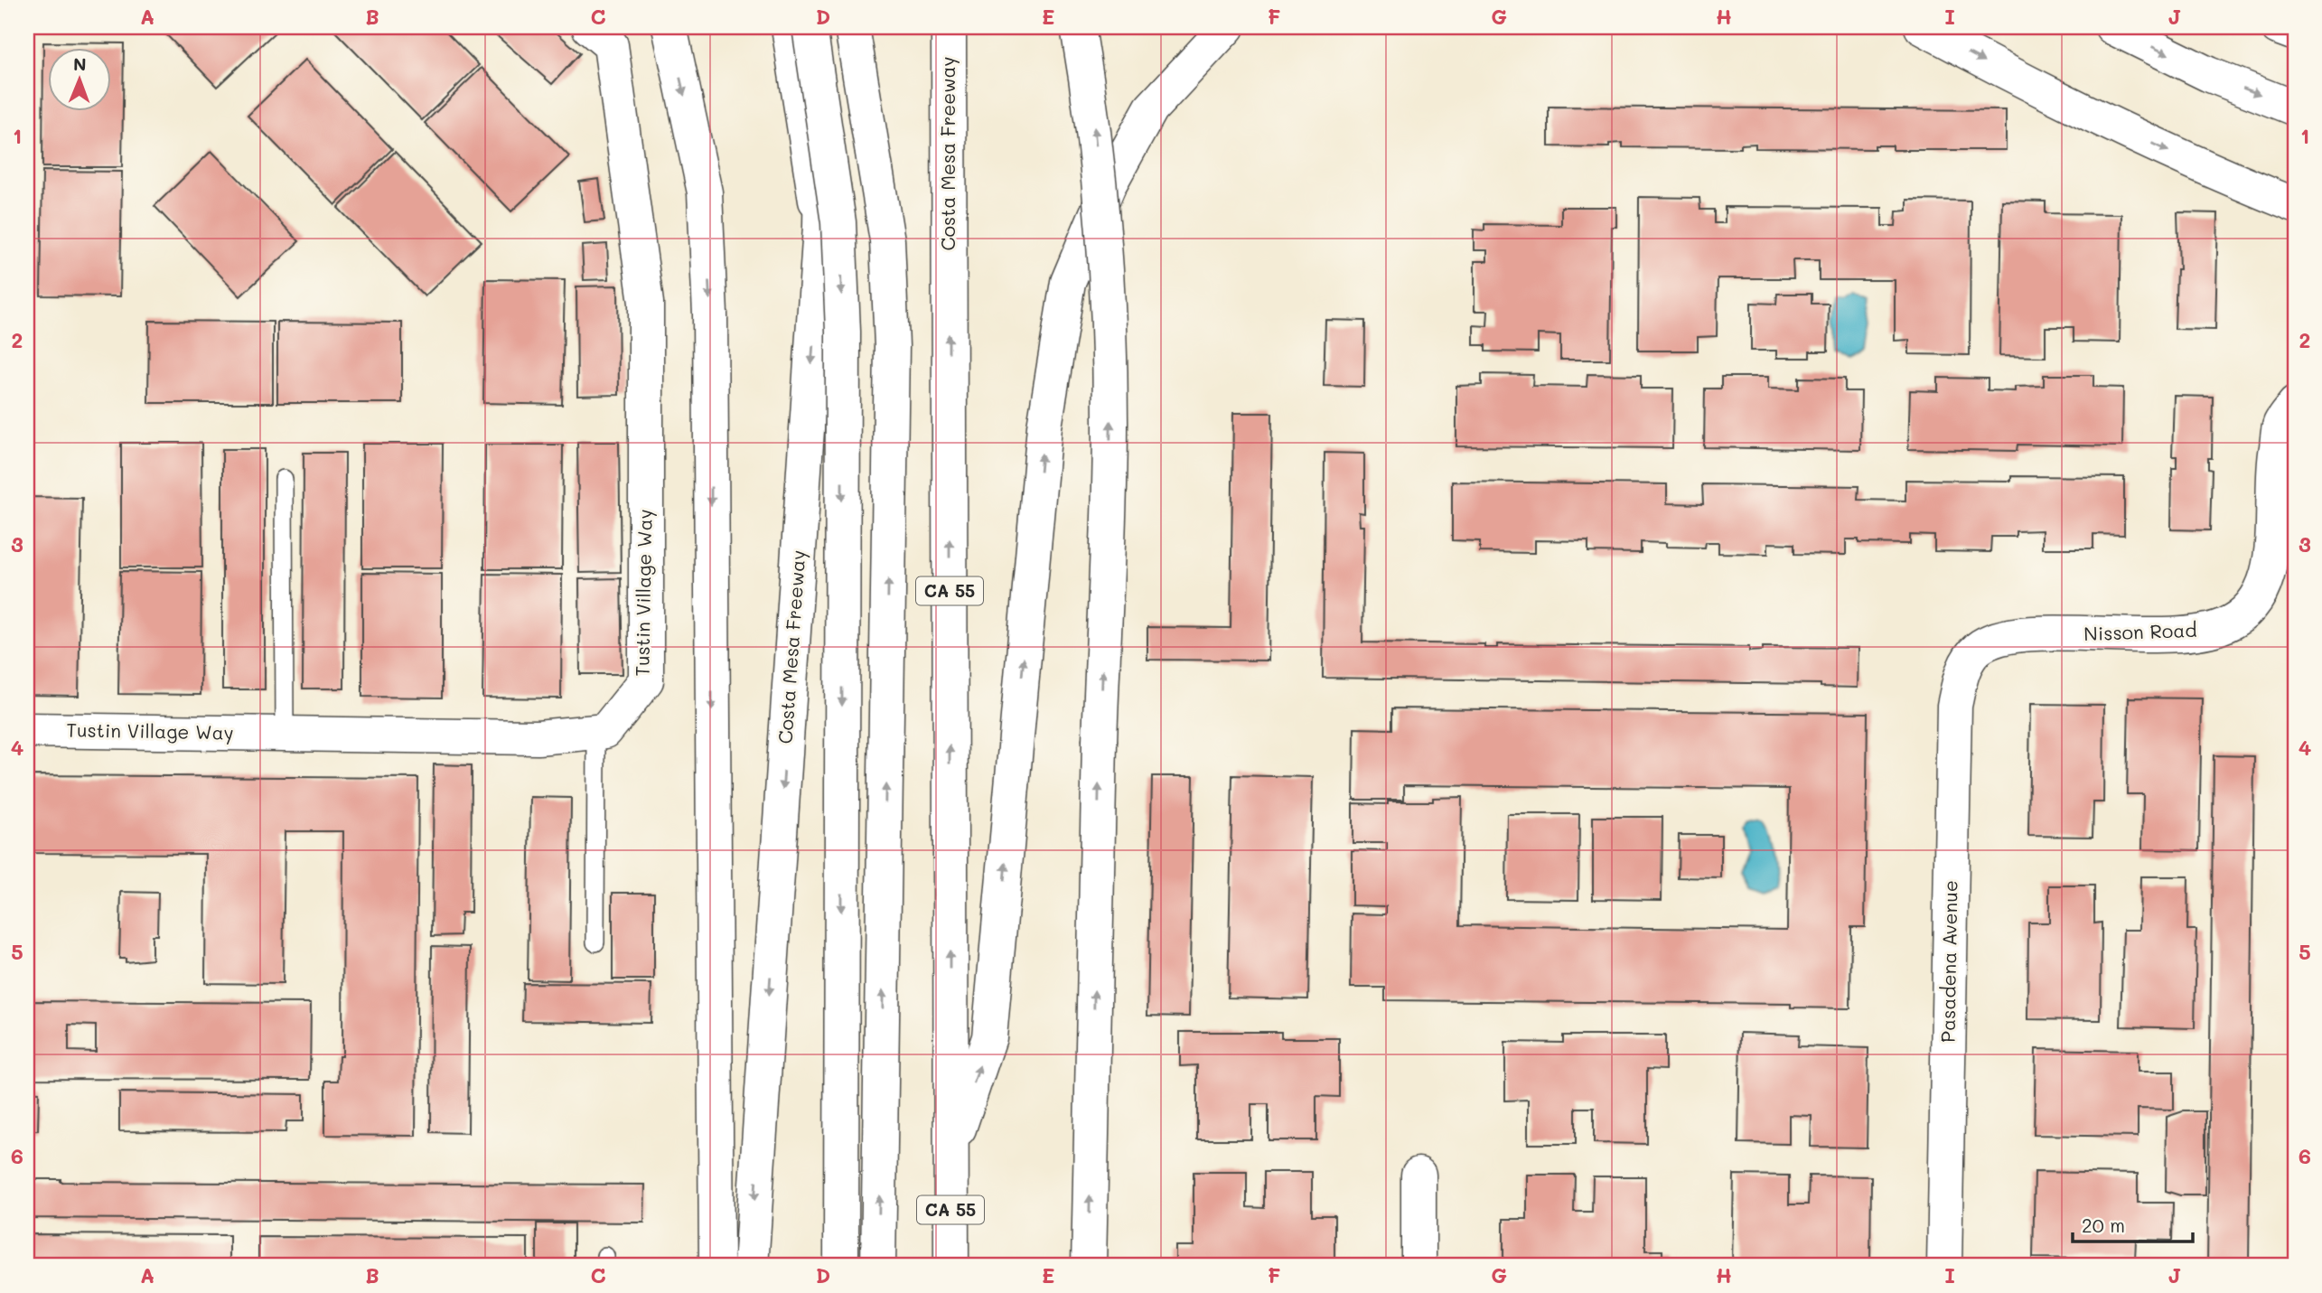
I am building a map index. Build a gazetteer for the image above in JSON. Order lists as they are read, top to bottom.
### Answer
{
  "streets": {
    "main road": [
      "Costa Mesa Freeway",
      "CA 55",
      "Tustin Village Way",
      "Nisson Road",
      "Pasadena Avenue"
    ]
  },
  "crossings": [
    ["Nisson Road", "Pasadena Avenue"]
  ],
  "scale_bar": "20 m",
  "north": "top",
  "grid": {
    "columns": [
      "A",
      "B",
      "C",
      "D",
      "E",
      "F",
      "G",
      "H",
      "I",
      "J"
    ],
    "rows": [
      "1",
      "2",
      "3",
      "4",
      "5",
      "6"
    ]
  }
}
